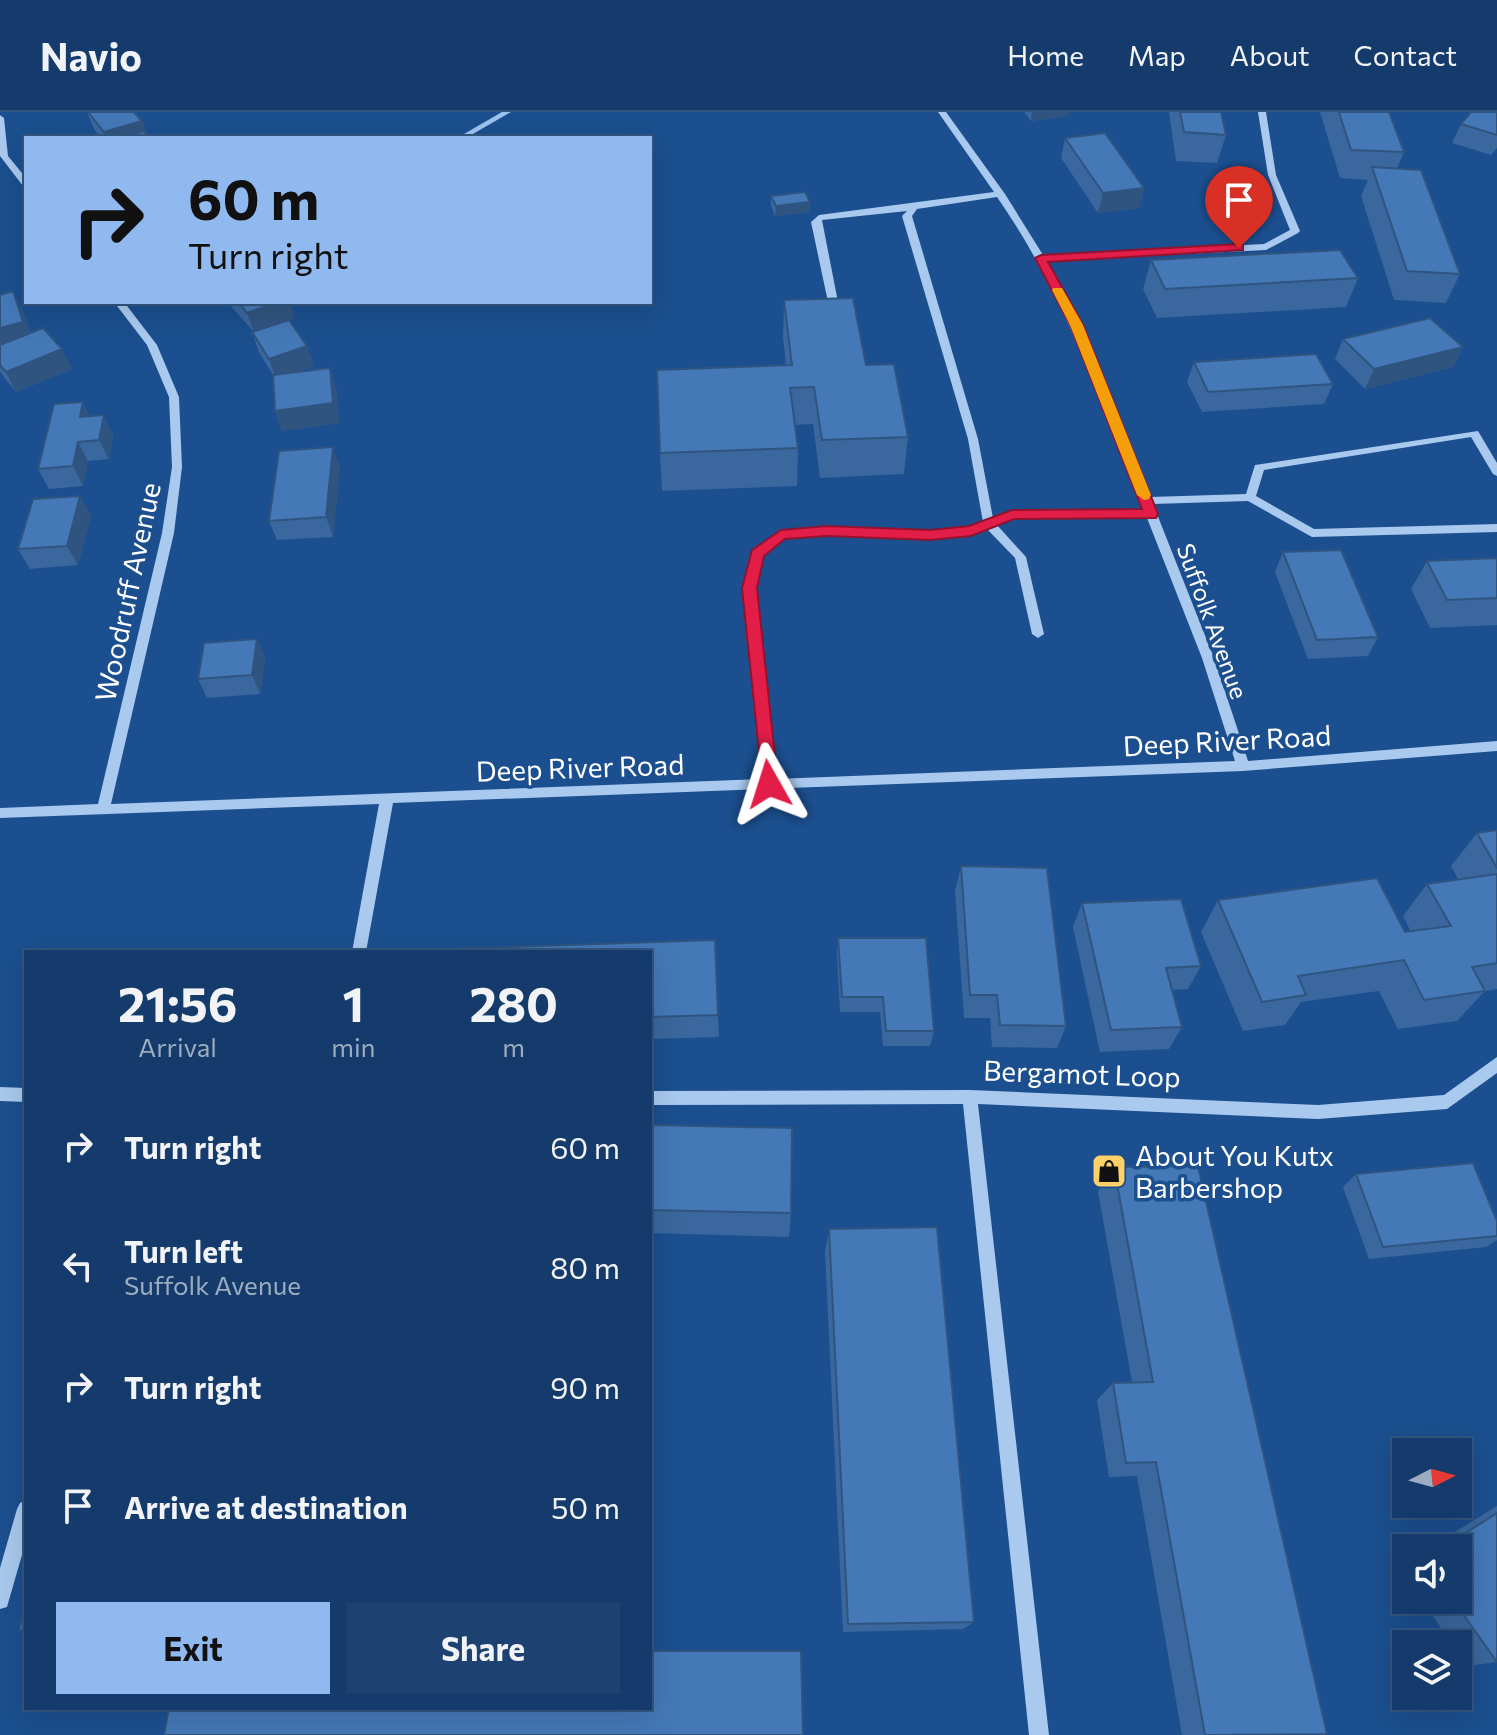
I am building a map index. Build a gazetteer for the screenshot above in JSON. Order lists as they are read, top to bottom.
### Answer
{
  "streets": {
    "street": [
      "Woodruff Avenue",
      "Suffolk Avenue",
      "Deep River Road",
      "Bergamot Loop"
    ]
  },
  "crossings": [
    ["Woodruff Avenue", "Deep River Road"],
    ["Suffolk Avenue", "Deep River Road"]
  ],
  "places": {
    "shop": ["About You Kutx Barbershop"]
  },
  "north": "right",
  "page": {
    "header": "Navio",
    "nav": [
      "Home",
      "Map",
      "About",
      "Contact"
    ],
    "turn": ["60 m", "Turn right"],
    "eta": [
      "21:56",
      "Arrival",
      "1",
      "min",
      "280",
      "m"
    ],
    "list": [
      {
        "name": "Turn right",
        "value": "60 m"
      },
      {
        "name": "Turn left",
        "note": "Suffolk Avenue",
        "value": "80 m"
      },
      {
        "name": "Turn right",
        "value": "90 m"
      },
      {
        "name": "Arrive at destination",
        "value": "50 m"
      }
    ],
    "buttons": ["Exit", "Share"]
  }
}
